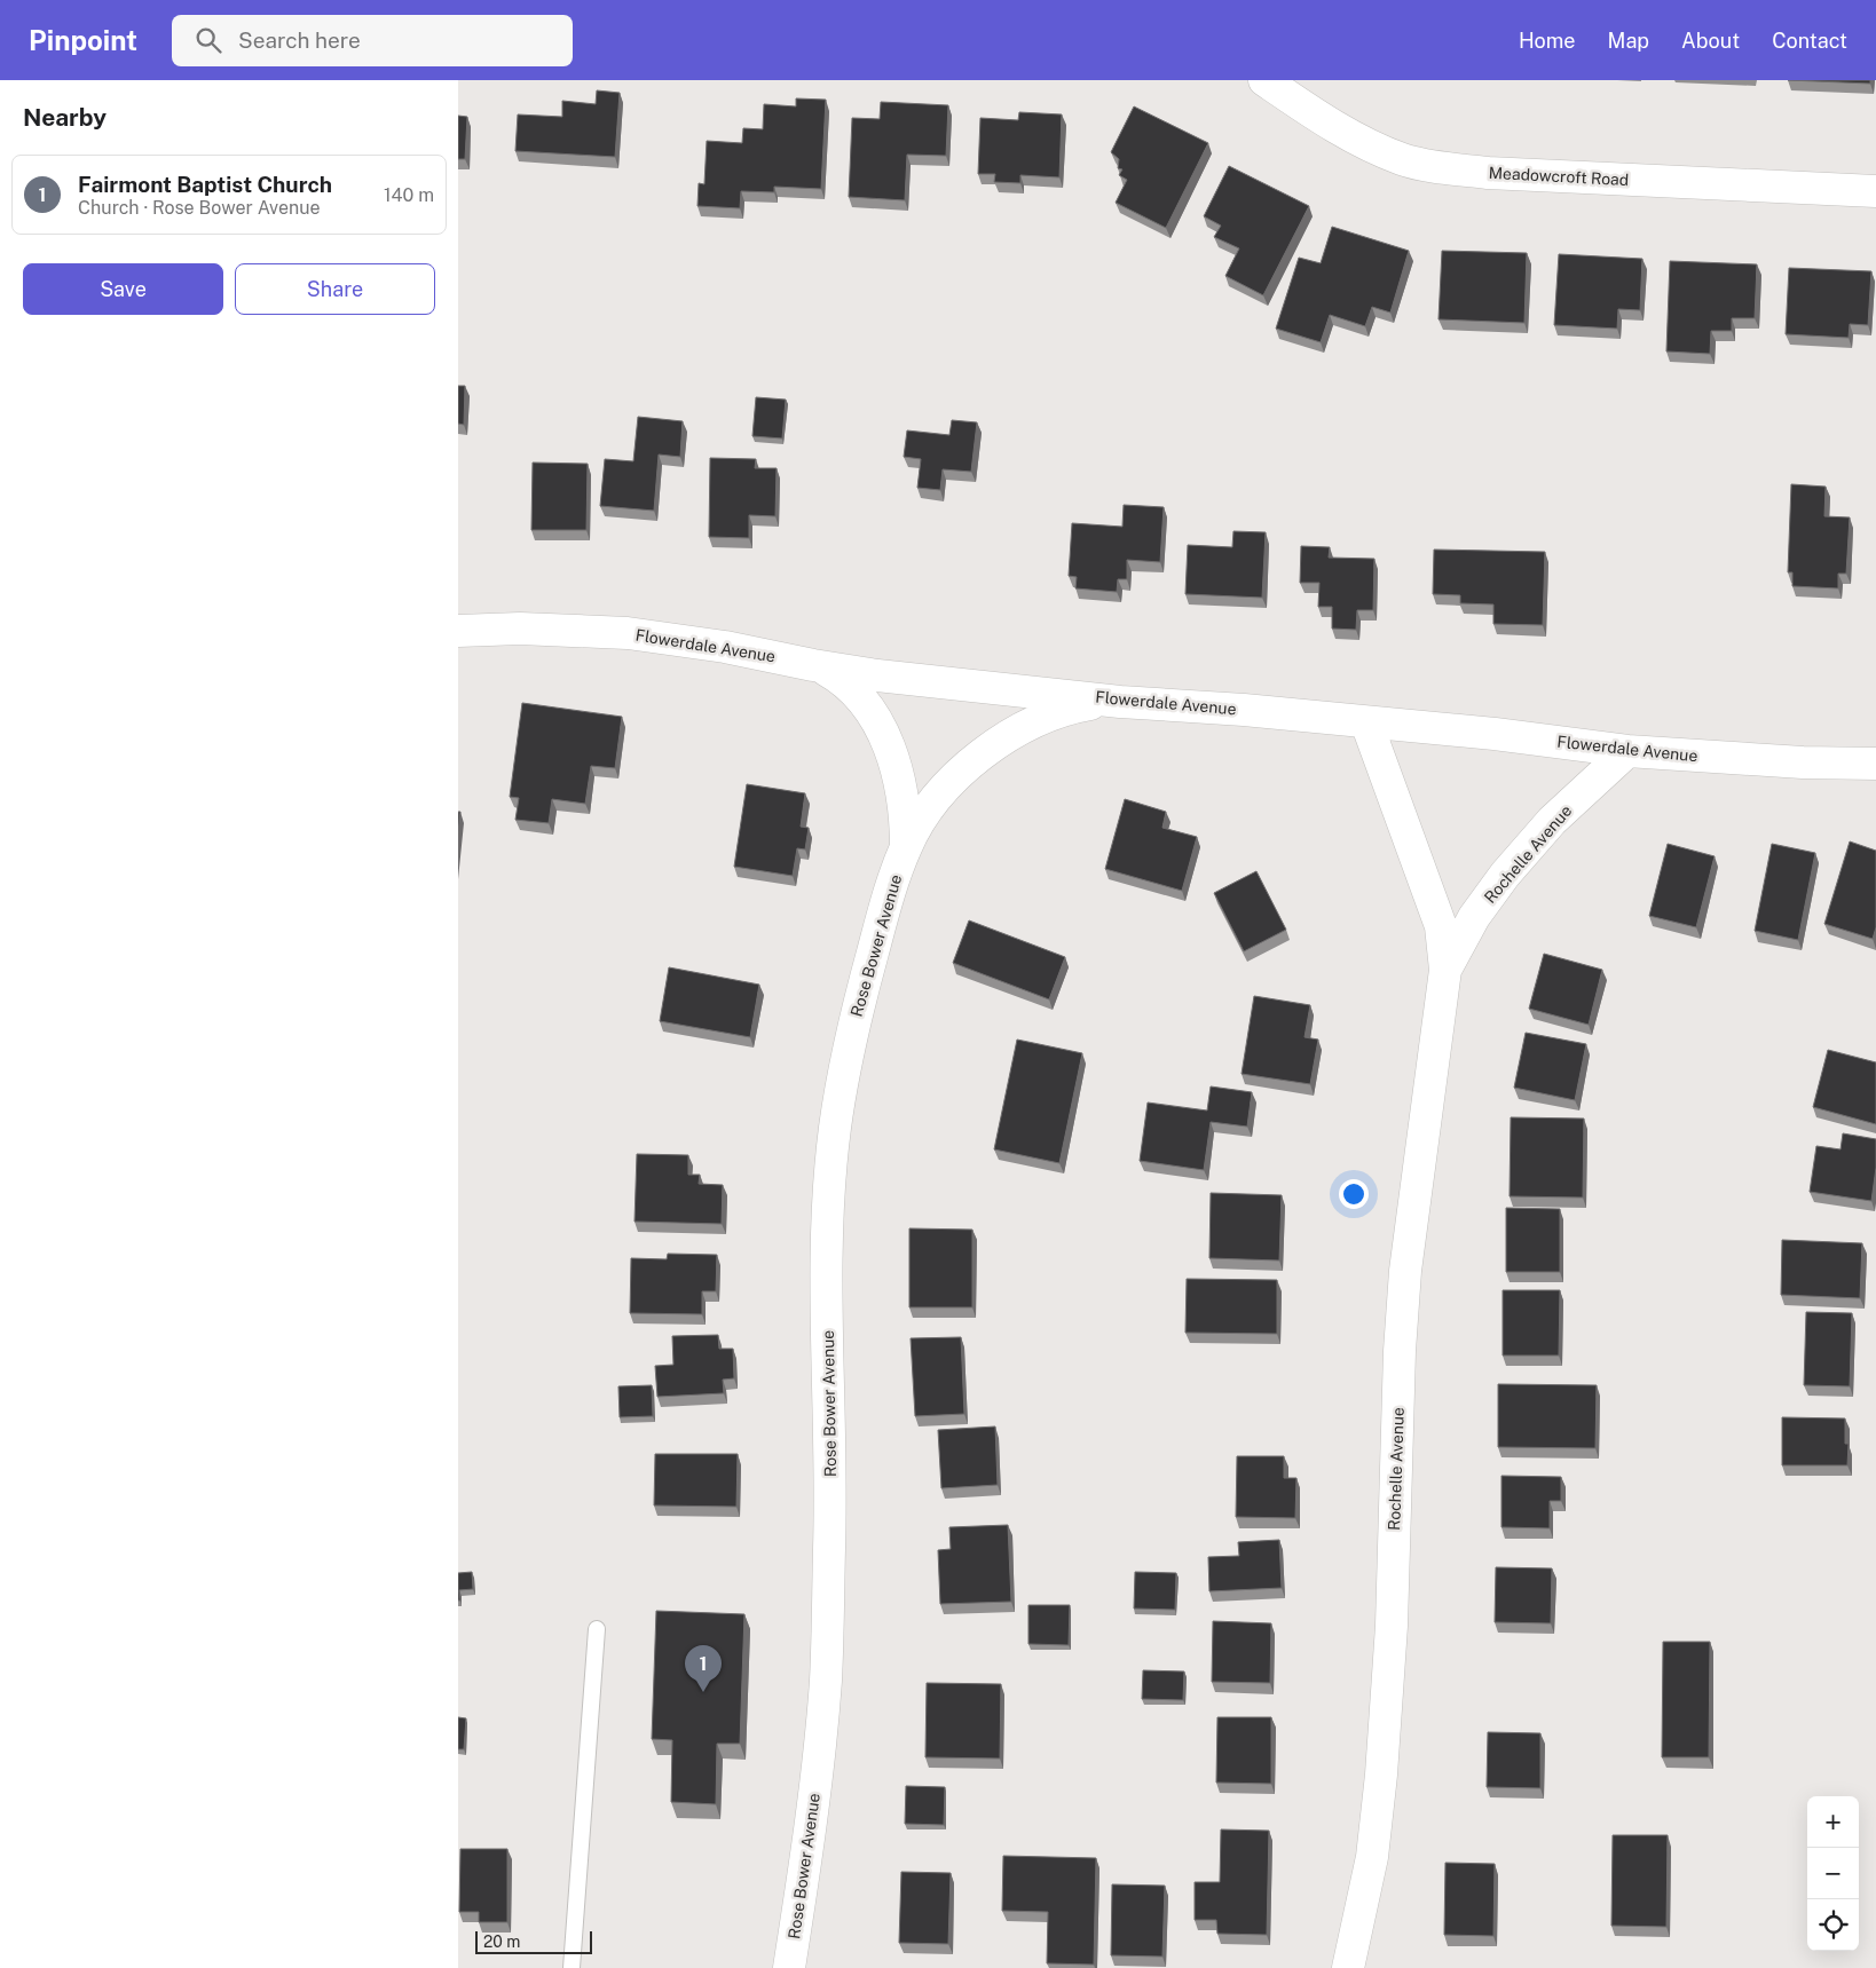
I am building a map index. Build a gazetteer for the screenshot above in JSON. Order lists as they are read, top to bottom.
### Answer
{
  "streets": {
    "street": [
      "Meadowcroft Road",
      "Flowerdale Avenue",
      "Rochelle Avenue",
      "Rose Bower Avenue"
    ]
  },
  "crossings": [
    ["Flowerdale Avenue", "Rochelle Avenue"],
    ["Flowerdale Avenue", "Rose Bower Avenue"]
  ],
  "scale_bar": "20 m",
  "page": {
    "header": "Pinpoint",
    "search": "Search here",
    "nav": [
      "Home",
      "Map",
      "About",
      "Contact"
    ],
    "heading": "Nearby",
    "list": [
      {
        "mark": "1",
        "name": "Fairmont Baptist Church",
        "note": "Church · Rose Bower Avenue",
        "value": "140 m"
      }
    ],
    "buttons": ["Save", "Share"],
    "pins": "1",
    "map_buttons": ["+", "−"],
    "scale": "20 m"
  }
}
